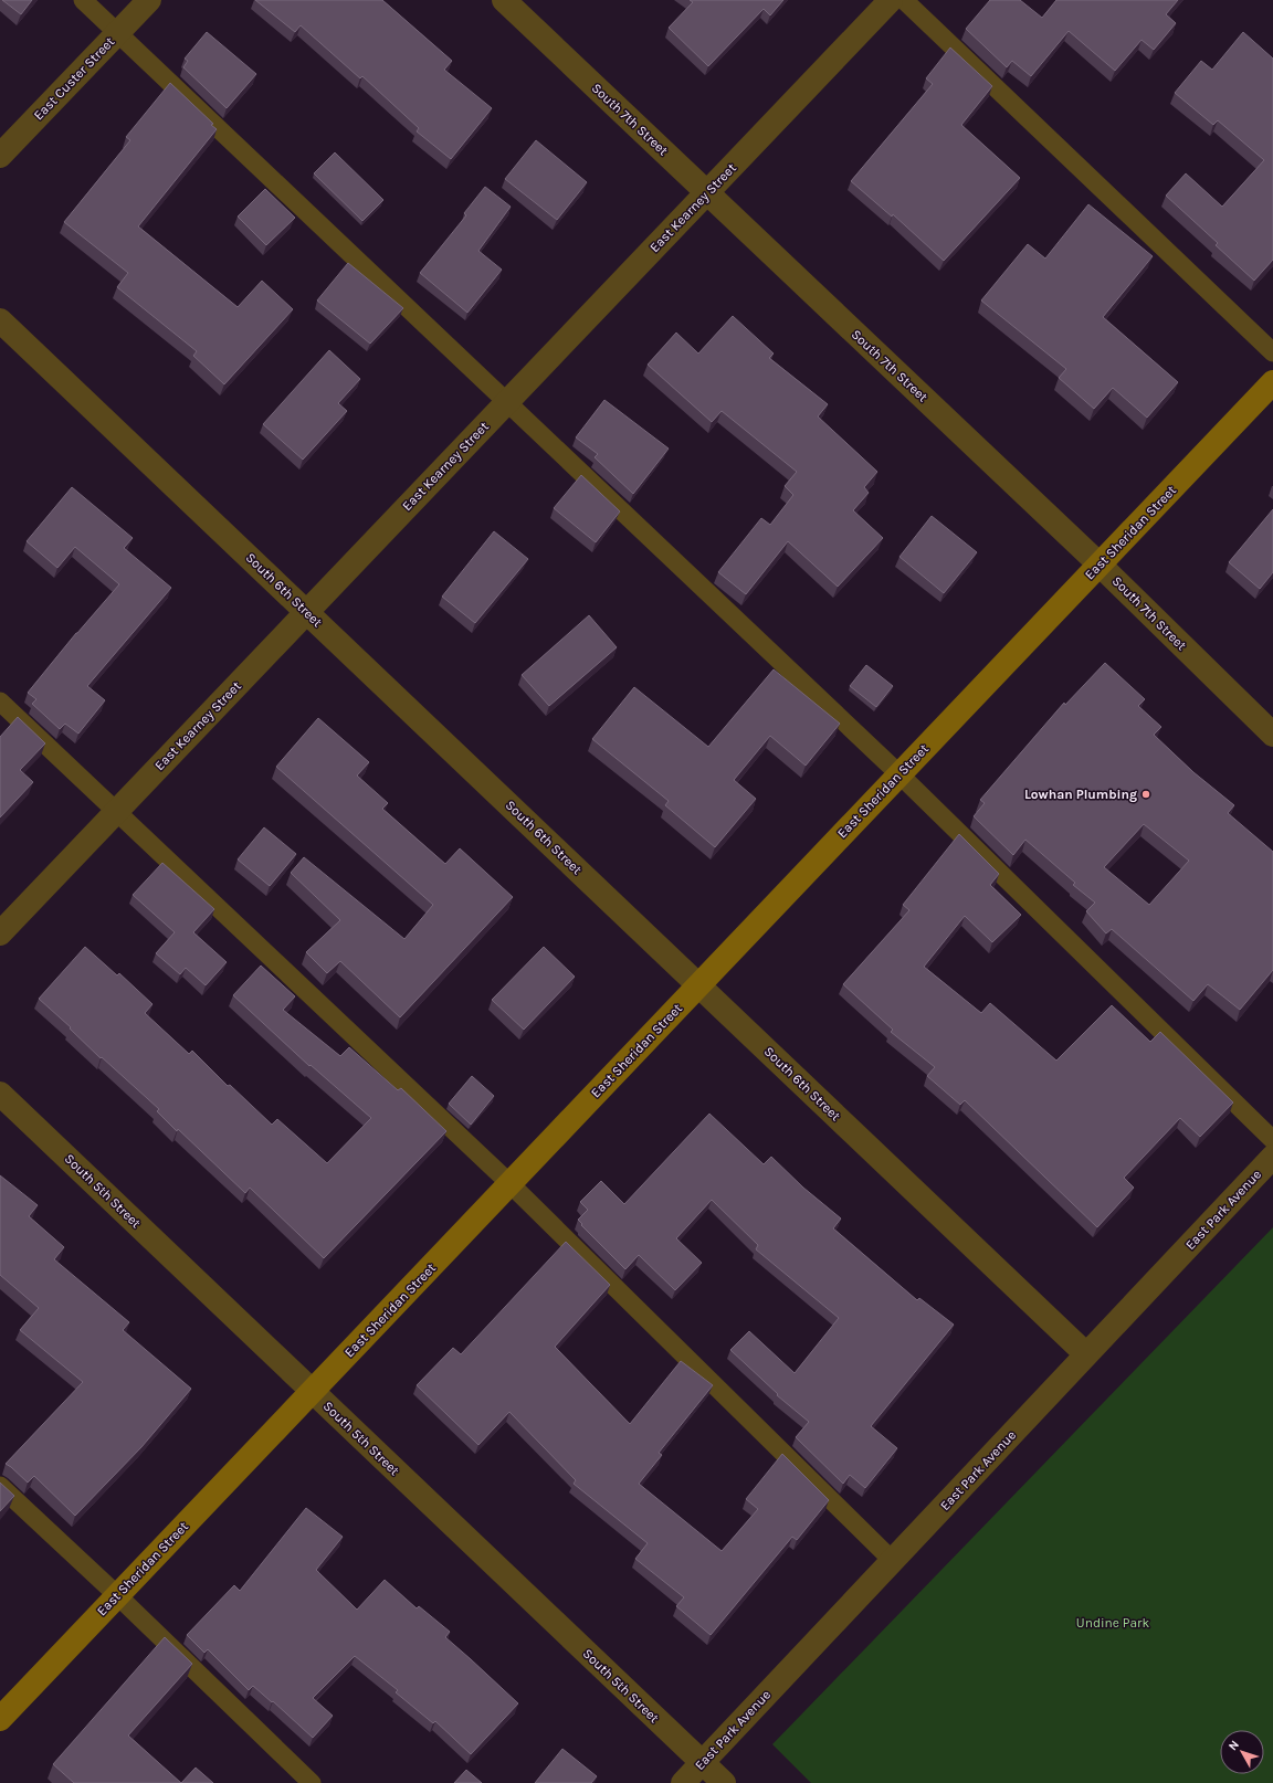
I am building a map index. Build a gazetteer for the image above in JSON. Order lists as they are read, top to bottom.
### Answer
{
  "streets": {
    "street": [
      "East Custer Street",
      "South 7th Street",
      "East Kearney Street",
      "East Sheridan Street",
      "South 6th Street",
      "South 5th Street",
      "East Park Avenue"
    ]
  },
  "crossings": [
    ["South 7th Street", "East Kearney Street"],
    ["South 7th Street", "East Sheridan Street"],
    ["East Kearney Street", "South 6th Street"],
    ["East Sheridan Street", "South 6th Street"],
    ["East Sheridan Street", "South 5th Street"],
    ["South 6th Street", "East Park Avenue"],
    ["South 5th Street", "East Park Avenue"]
  ],
  "parks": ["Undine Park"],
  "places": ["Lowhan Plumbing"],
  "north": "top left"
}
